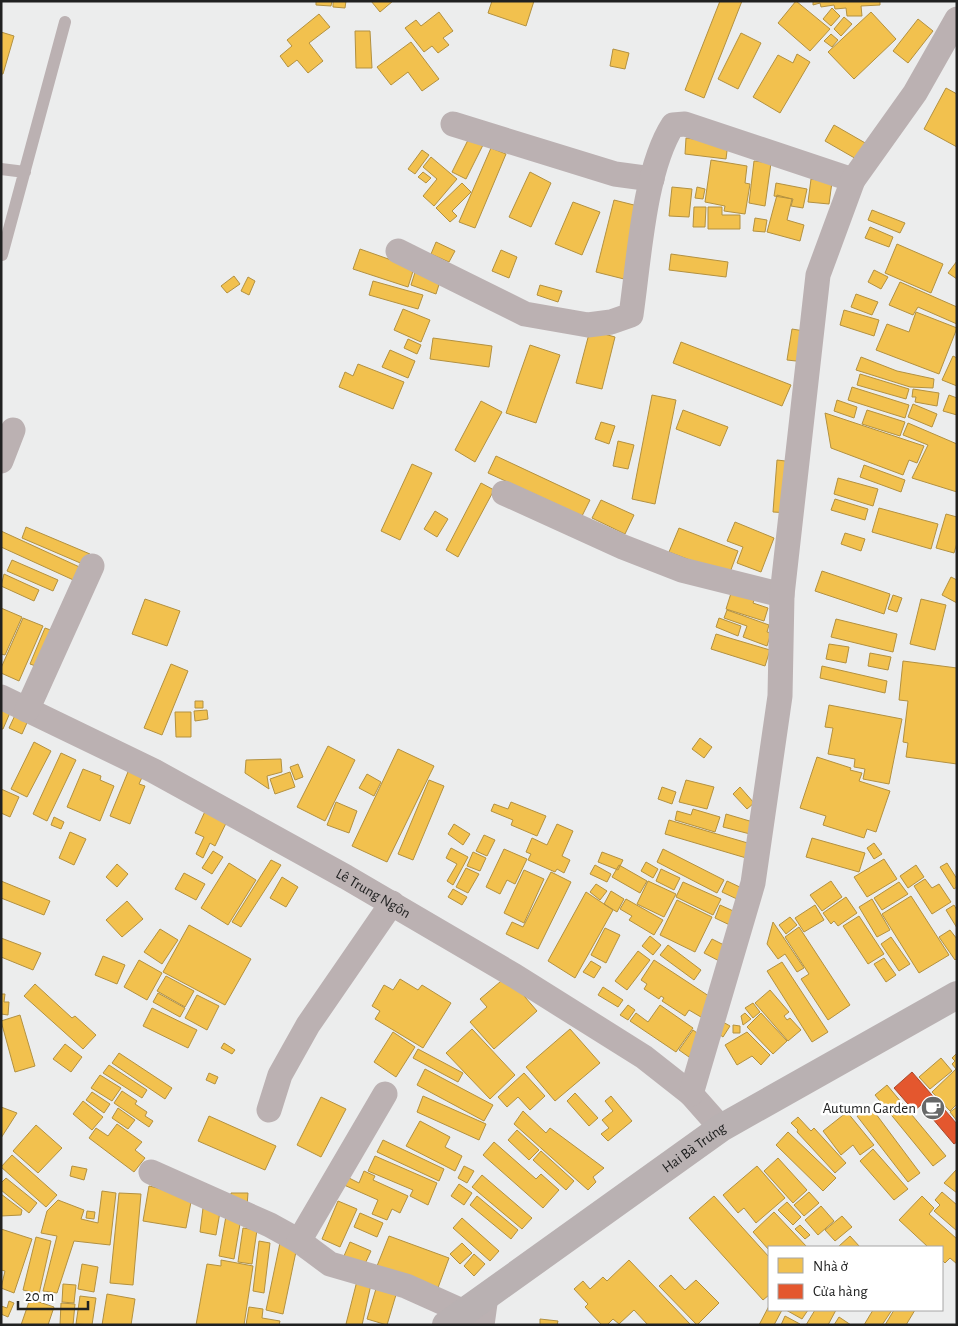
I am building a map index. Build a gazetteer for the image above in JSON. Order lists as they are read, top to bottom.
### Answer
{
  "streets": {
    "main road": ["Hai Bà Trưng"],
    "street": ["Lê Trung Ngôn"]
  },
  "crossings": [
    ["Lê Trung Ngôn", "Hai Bà Trưng"]
  ],
  "places": {
    "cafe": ["Autumn Garden"]
  },
  "legend": ["Nhà ở", "Cửa hàng"],
  "scale_bar": "20 m"
}
